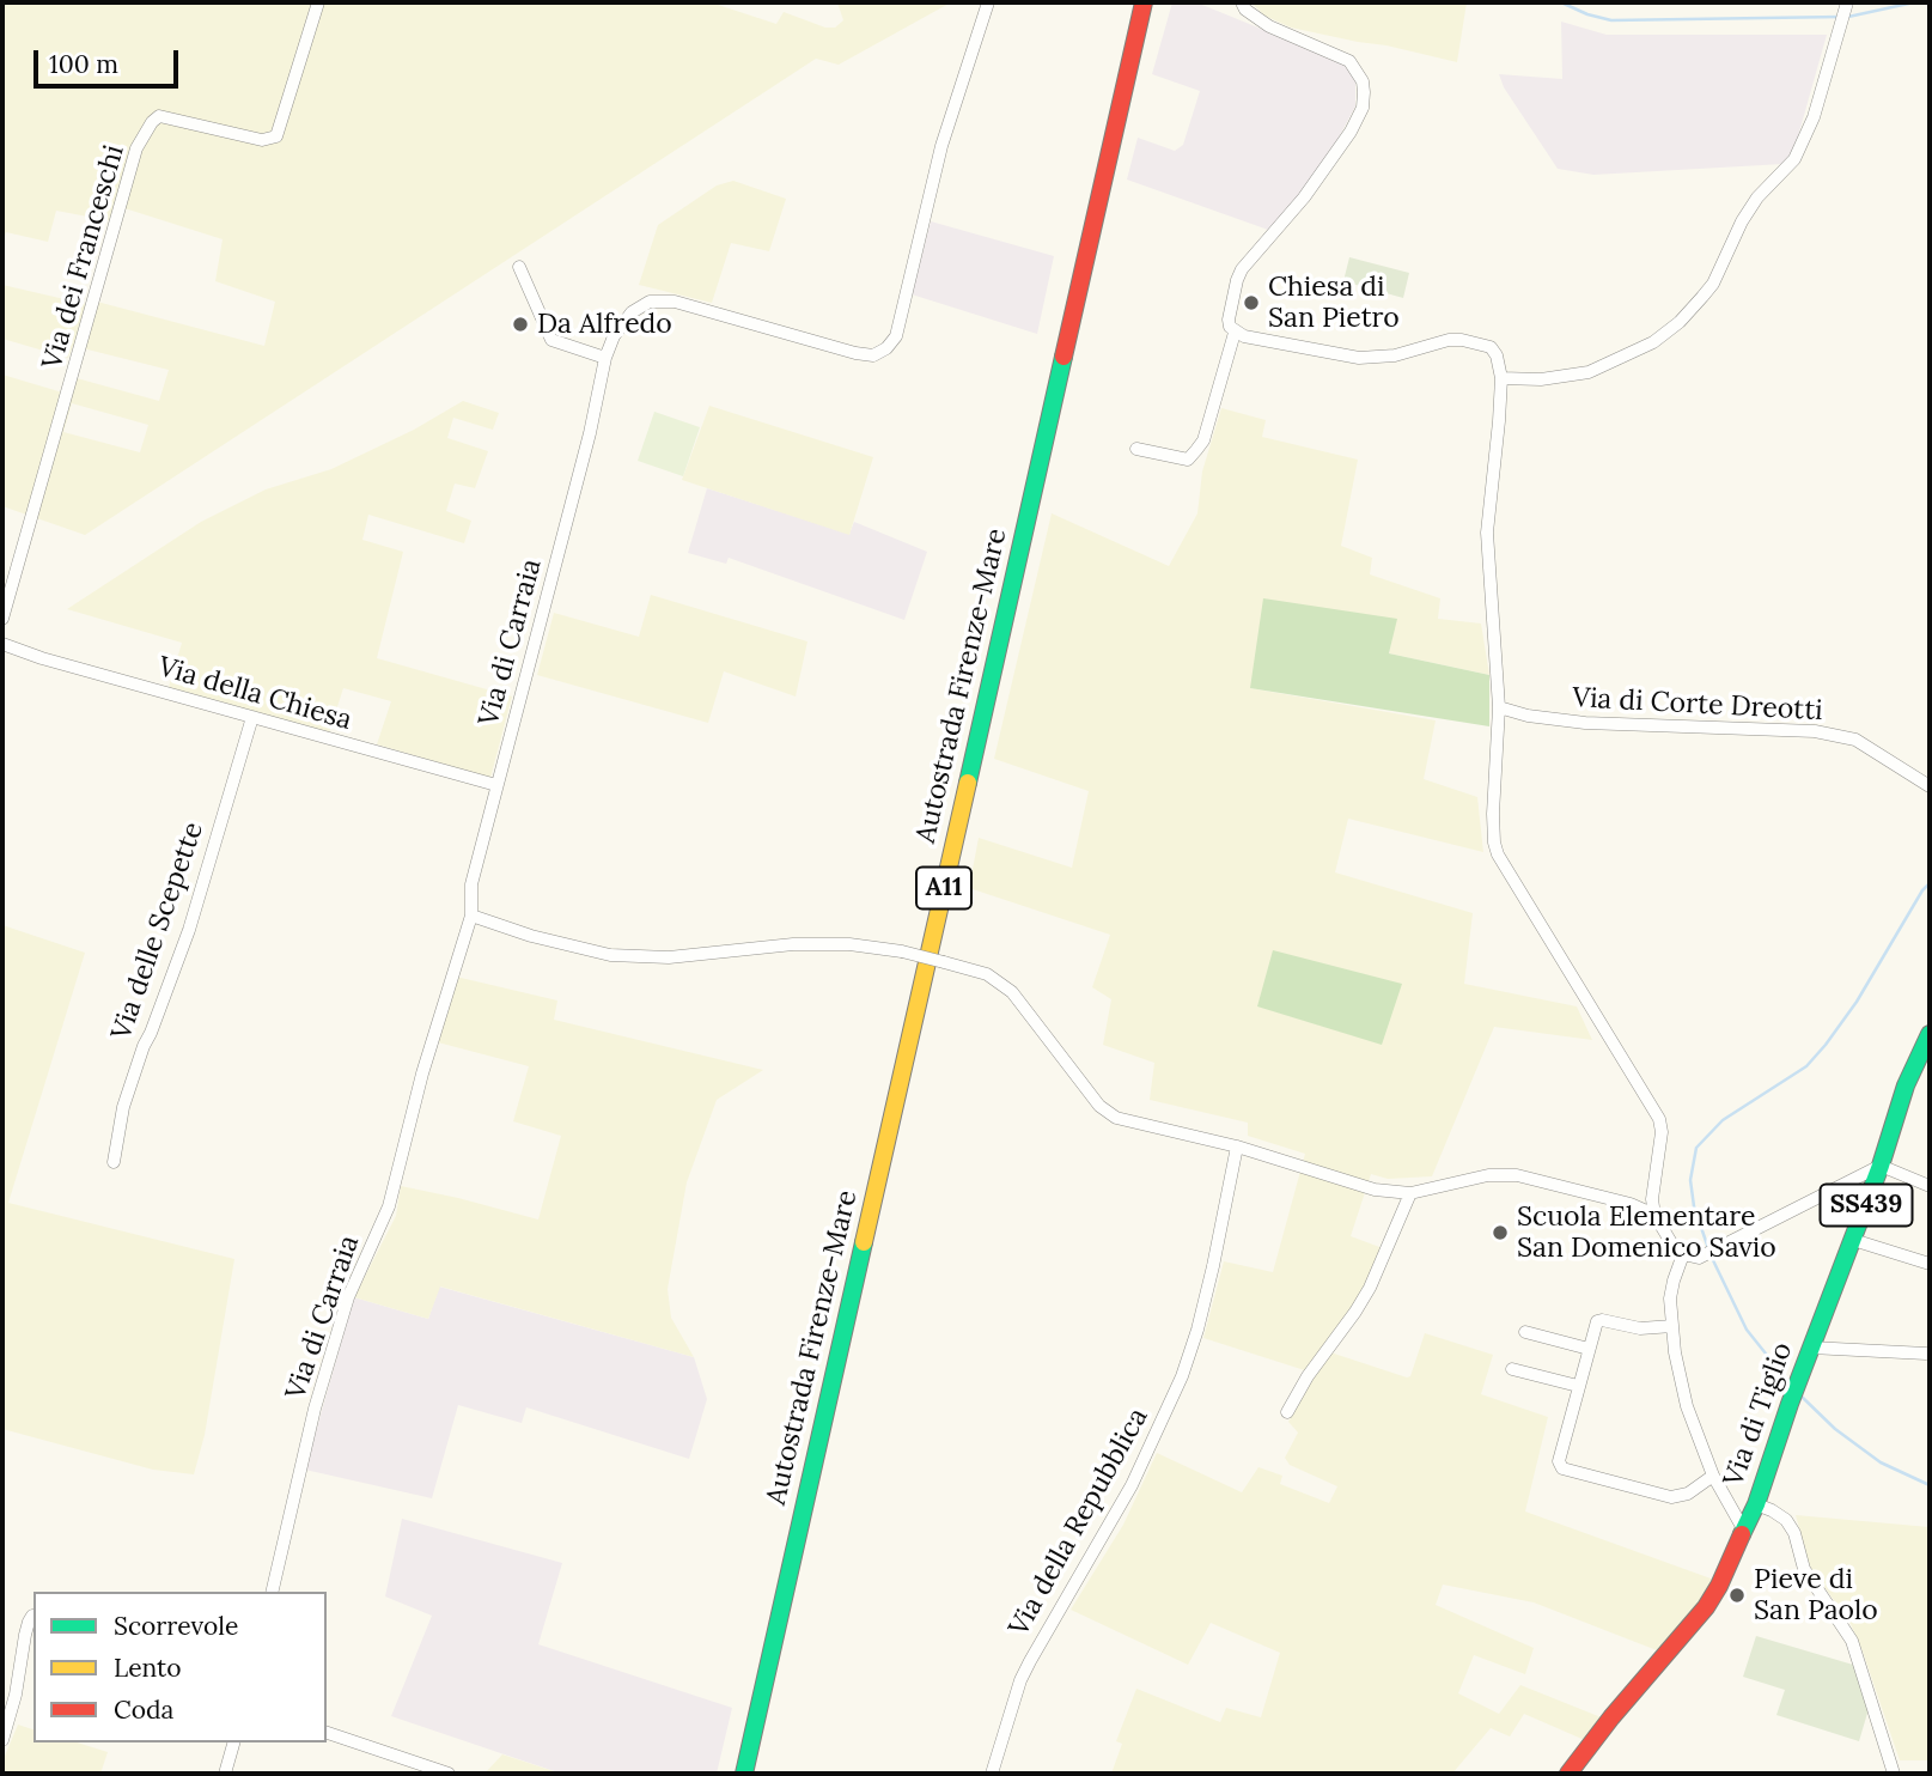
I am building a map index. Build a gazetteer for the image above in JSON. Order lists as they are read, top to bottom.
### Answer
{
  "streets": {
    "main road": [
      "Autostrada Firenze-Mare",
      "A11",
      "SS439",
      "Via di Tiglio"
    ],
    "street": [
      "Via dei Franceschi",
      "Via di Carraia",
      "Via della Chiesa",
      "Via di Corte Dreotti",
      "Via delle Scepette",
      "Via della Repubblica"
    ]
  },
  "crossings": [
    ["Via di Carraia", "Via della Chiesa"],
    ["Via della Chiesa", "Via delle Scepette"]
  ],
  "places": [
    "Chiesa di San Pietro",
    "Da Alfredo",
    "Scuola Elementare San Domenico Savio",
    "Pieve di San Paolo"
  ],
  "legend": ["Scorrevole", "Lento", "Coda"],
  "scale_bar": "100 m"
}
